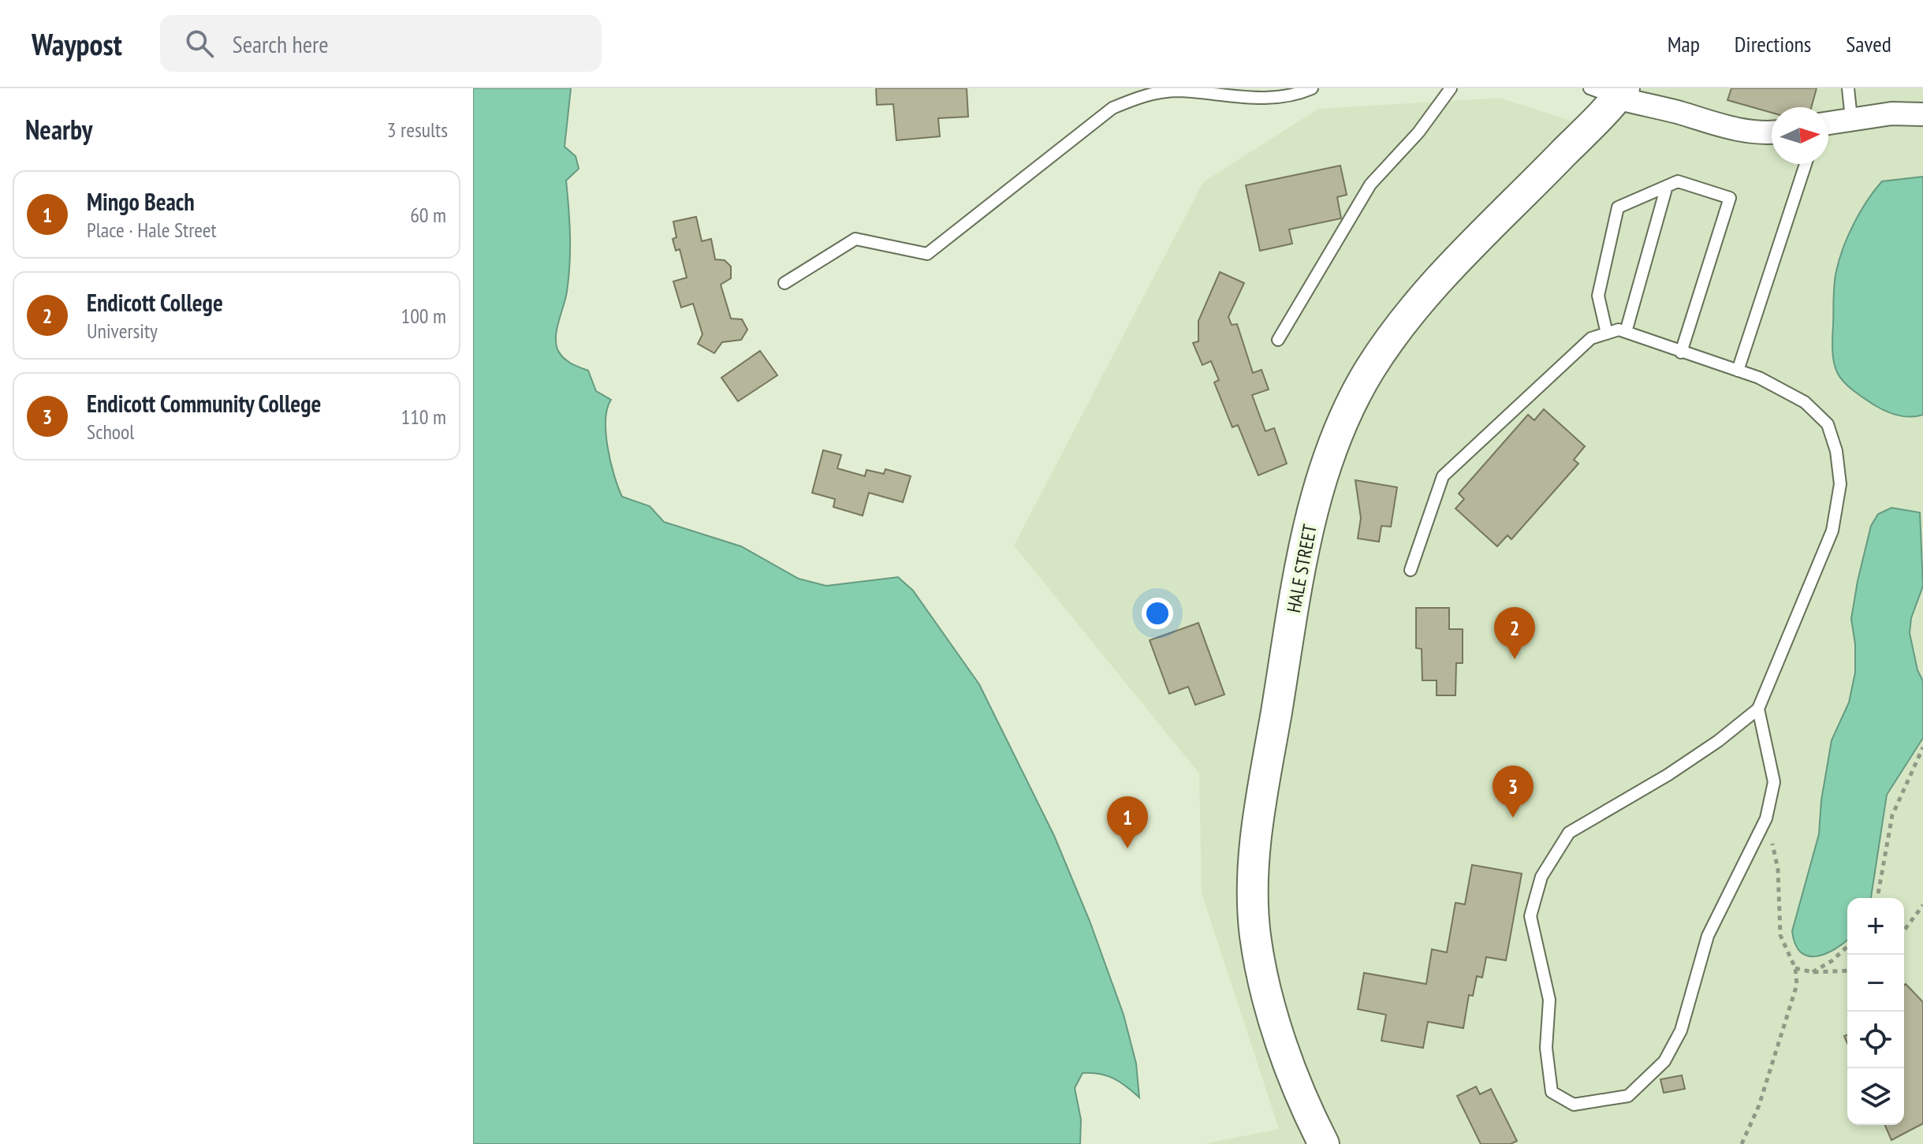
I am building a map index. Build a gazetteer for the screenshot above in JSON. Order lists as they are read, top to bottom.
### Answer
{
  "streets": {
    "main road": ["HALE STREET"]
  },
  "north": "right",
  "page": {
    "header": "Waypost",
    "search": "Search here",
    "nav": ["Map", "Directions", "Saved"],
    "heading": ["Nearby", "3 results"],
    "list": [
      {
        "mark": "1",
        "name": "Mingo Beach",
        "note": "Place · Hale Street",
        "value": "60 m"
      },
      {
        "mark": "2",
        "name": "Endicott College",
        "note": "University",
        "value": "100 m"
      },
      {
        "mark": "3",
        "name": "Endicott Community College",
        "note": "School",
        "value": "110 m"
      }
    ],
    "pins": ["2", "3", "1"],
    "map_buttons": ["+", "−"]
  }
}
